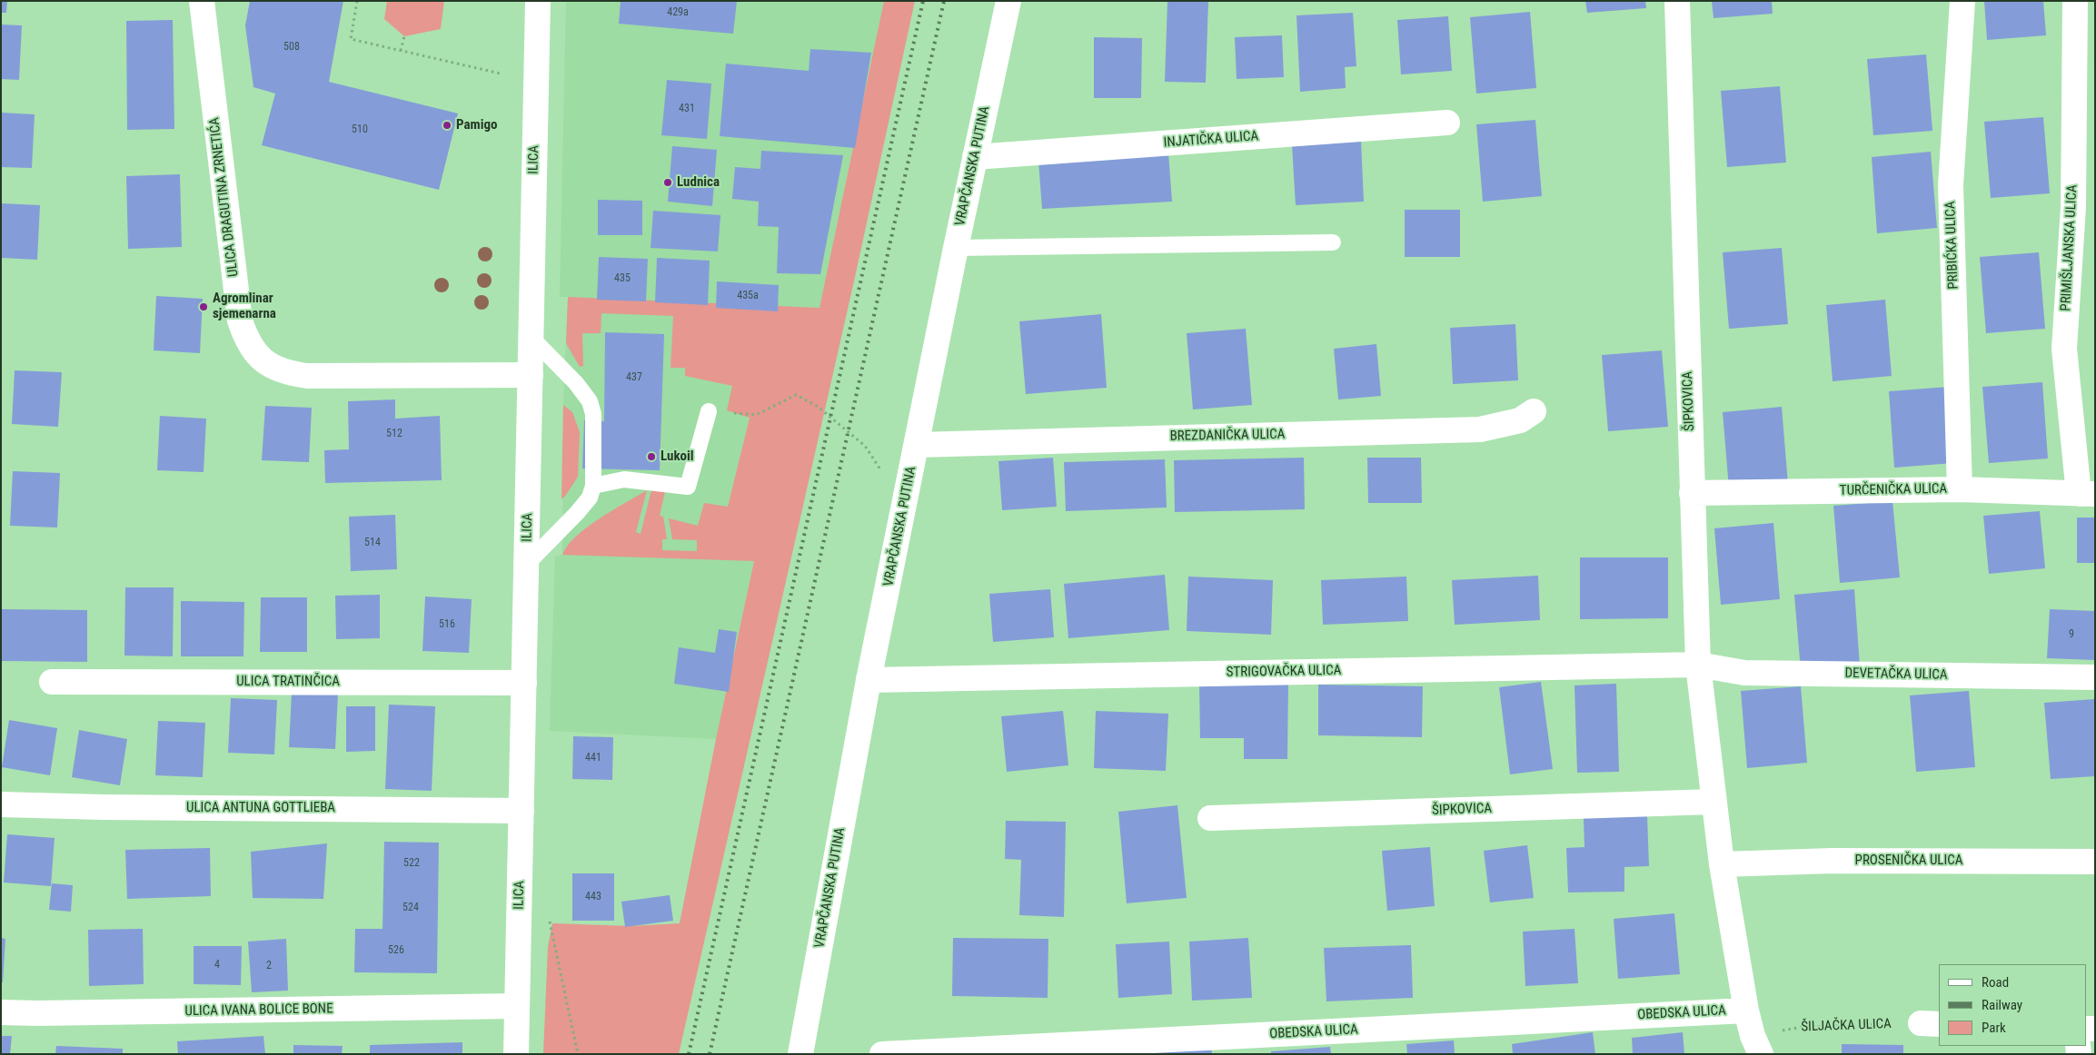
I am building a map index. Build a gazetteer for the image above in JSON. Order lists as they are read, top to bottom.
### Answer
{
  "streets": {
    "street": [
      "INJATIČKA ULICA",
      "ILICA",
      "VRAPČANSKA PUTINA",
      "ULICA DRAGUTINA ZRNETIĆA",
      "PRIBIĆKA ULICA",
      "PRIMIŠLJANSKA ULICA",
      "ŠIPKOVICA",
      "BREZDANIČKA ULICA",
      "TURČENIČKA ULICA",
      "STRIGOVAČKA ULICA",
      "DEVETAČKA ULICA",
      "ULICA TRATINČICA",
      "ULICA ANTUNA GOTTLIEBA",
      "PROSENIČKA ULICA",
      "ULICA IVANA BOLICE BONE",
      "OBEDSKA ULICA"
    ],
    "path": ["ŠILJAČKA ULICA"]
  },
  "crossings": [
    ["INJATIČKA ULICA", "VRAPČANSKA PUTINA"],
    ["ILICA", "ULICA DRAGUTINA ZRNETIĆA"],
    ["ILICA", "ULICA TRATINČICA"],
    ["ILICA", "ULICA ANTUNA GOTTLIEBA"],
    ["ILICA", "ULICA IVANA BOLICE BONE"],
    ["VRAPČANSKA PUTINA", "BREZDANIČKA ULICA"],
    ["VRAPČANSKA PUTINA", "STRIGOVAČKA ULICA"],
    ["PRIBIĆKA ULICA", "TURČENIČKA ULICA"],
    ["PRIMIŠLJANSKA ULICA", "TURČENIČKA ULICA"],
    ["ŠIPKOVICA", "TURČENIČKA ULICA"],
    ["ŠIPKOVICA", "STRIGOVAČKA ULICA"],
    ["ŠIPKOVICA", "DEVETAČKA ULICA"],
    ["ŠIPKOVICA", "PROSENIČKA ULICA"],
    ["ŠIPKOVICA", "OBEDSKA ULICA"],
    ["ŠIPKOVICA", "ŠILJAČKA ULICA"],
    ["STRIGOVAČKA ULICA", "DEVETAČKA ULICA"]
  ],
  "places": [
    "Pamigo",
    "Ludnica",
    "Agromlinar sjemenarna",
    "Lukoil"
  ],
  "house_numbers": [
    "429a",
    "508",
    "431",
    "510",
    "435",
    "435a",
    "437",
    "512",
    "514",
    "516",
    "9",
    "441",
    "522",
    "443",
    "524",
    "526",
    "4",
    "2"
  ],
  "legend": ["Road", "Railway", "Park"]
}
